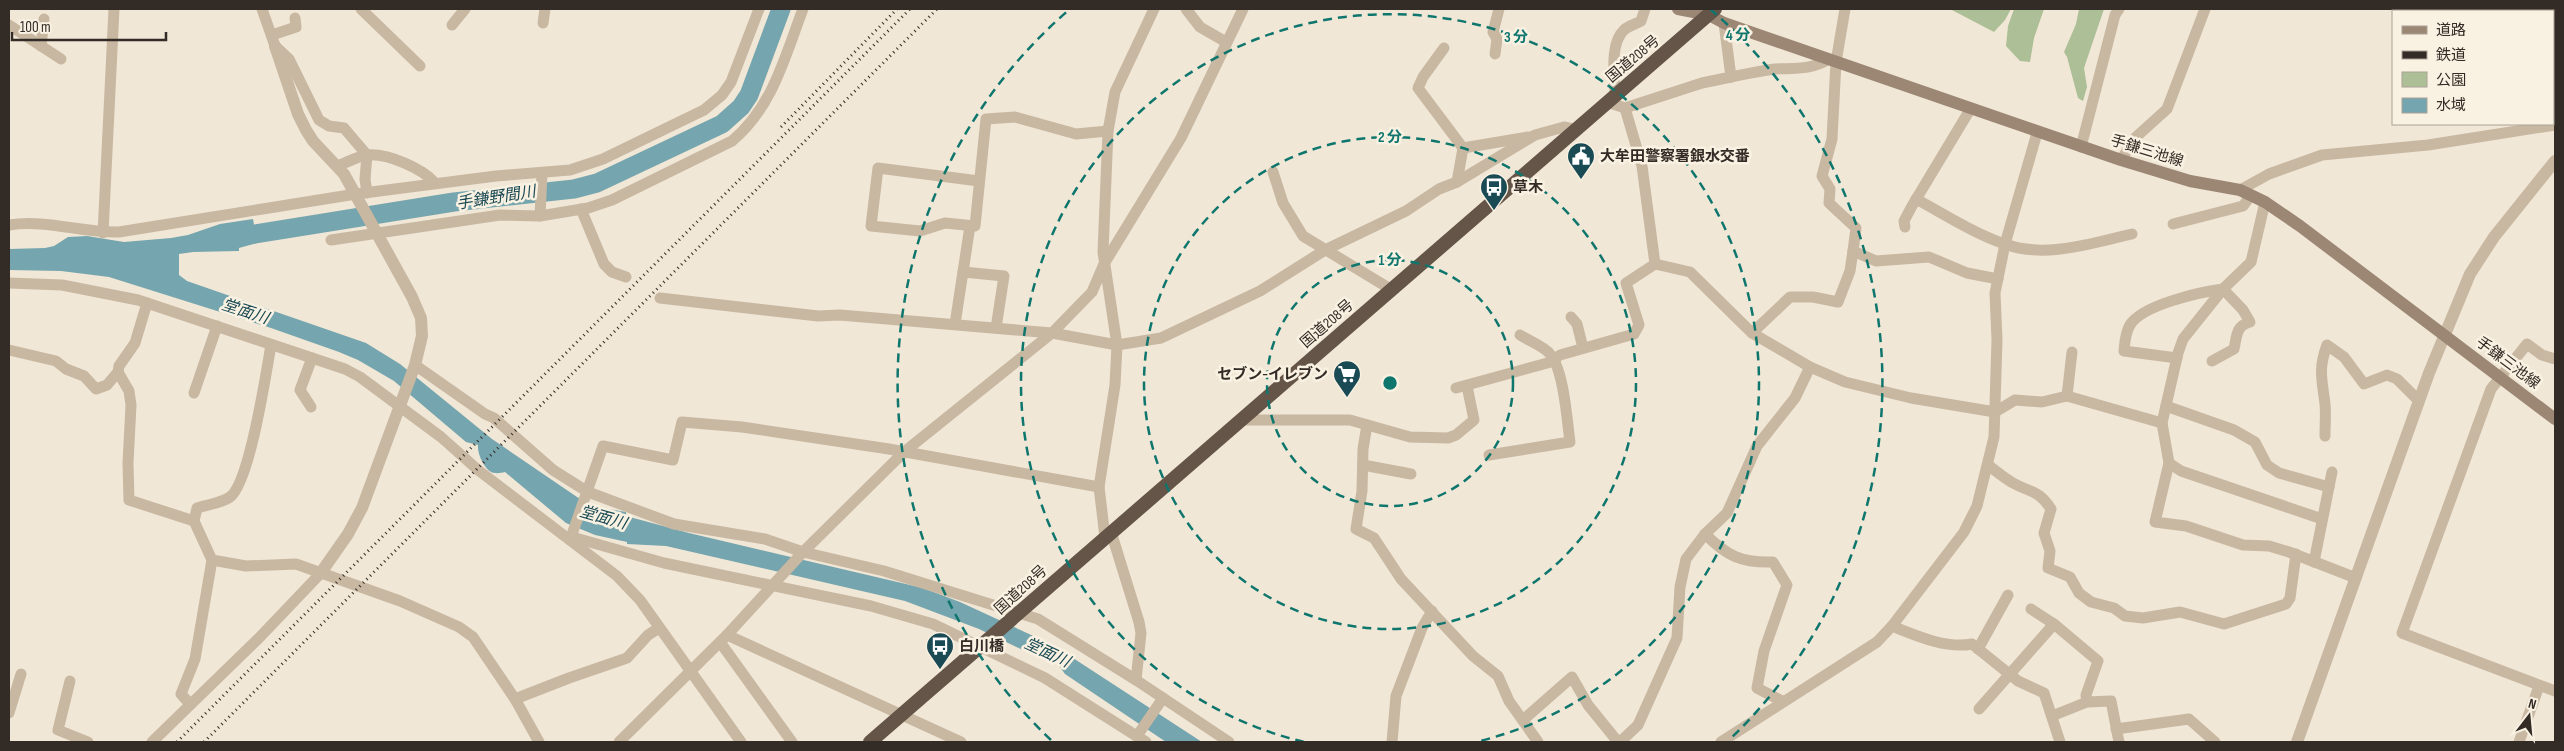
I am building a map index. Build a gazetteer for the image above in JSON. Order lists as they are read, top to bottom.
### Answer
{
  "streets": {
    "highway": ["国道208号"],
    "main road": ["手鎌三池線"]
  },
  "crossings": [
    ["国道208号", "手鎌三池線"]
  ],
  "water": ["手鎌野間川", "堂面川"],
  "places": {
    "public building": ["大牟田警察署銀水交番"],
    "bus stop": ["草木", "白川橋"],
    "supermarket": ["セブン-イレブン"]
  },
  "legend": [
    "道路",
    "鉄道",
    "公園",
    "水域"
  ],
  "scale_bar": "100 m",
  "north": "top",
  "rings": [
    "4 分",
    "3 分",
    "2 分",
    "1 分"
  ]
}
